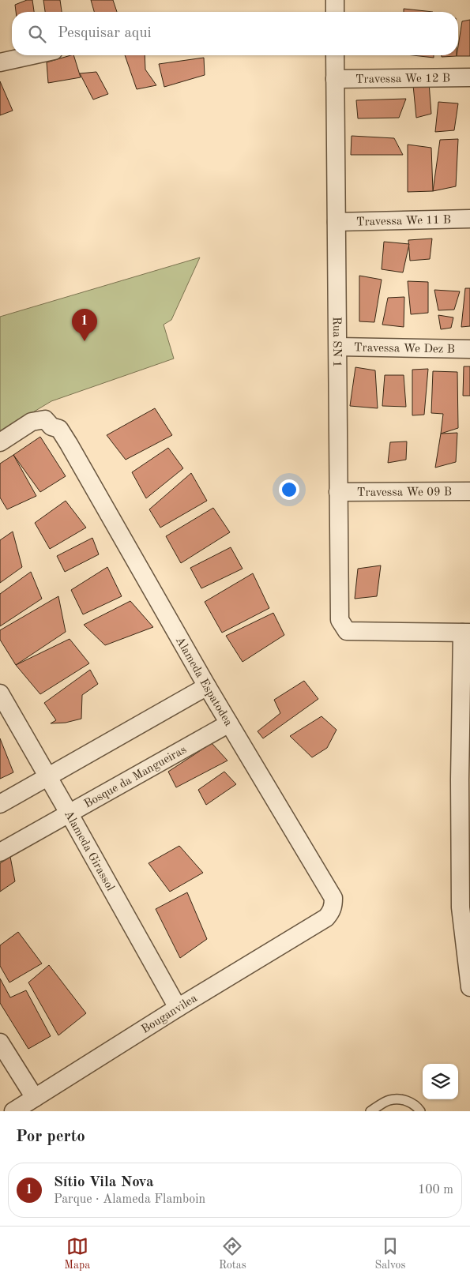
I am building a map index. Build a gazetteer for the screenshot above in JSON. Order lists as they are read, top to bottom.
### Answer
{
  "streets": {
    "street": [
      "Travessa We 12 B",
      "Travessa We 11 B",
      "Rua SN 1",
      "Travessa We Dez B",
      "Travessa We 09 B",
      "Alameda Espatodea",
      "Bosque da Mangueiras",
      "Alameda Girassol",
      "Bouganvilea"
    ]
  },
  "crossings": [
    ["Travessa We 12 B", "Rua SN 1"],
    ["Travessa We 11 B", "Rua SN 1"],
    ["Rua SN 1", "Travessa We Dez B"],
    ["Rua SN 1", "Travessa We 09 B"],
    ["Alameda Espatodea", "Bosque da Mangueiras"],
    ["Alameda Espatodea", "Bouganvilea"],
    ["Bosque da Mangueiras", "Alameda Girassol"],
    ["Alameda Girassol", "Bouganvilea"]
  ],
  "page": {
    "search": "Pesquisar aqui",
    "pins": "1",
    "heading": "Por perto",
    "list": [
      {
        "mark": "1",
        "name": "Sítio Vila Nova",
        "note": "Parque · Alameda Flamboin",
        "value": "100 m"
      }
    ],
    "nav": ["Mapa", "Rotas", "Salvos"]
  }
}
